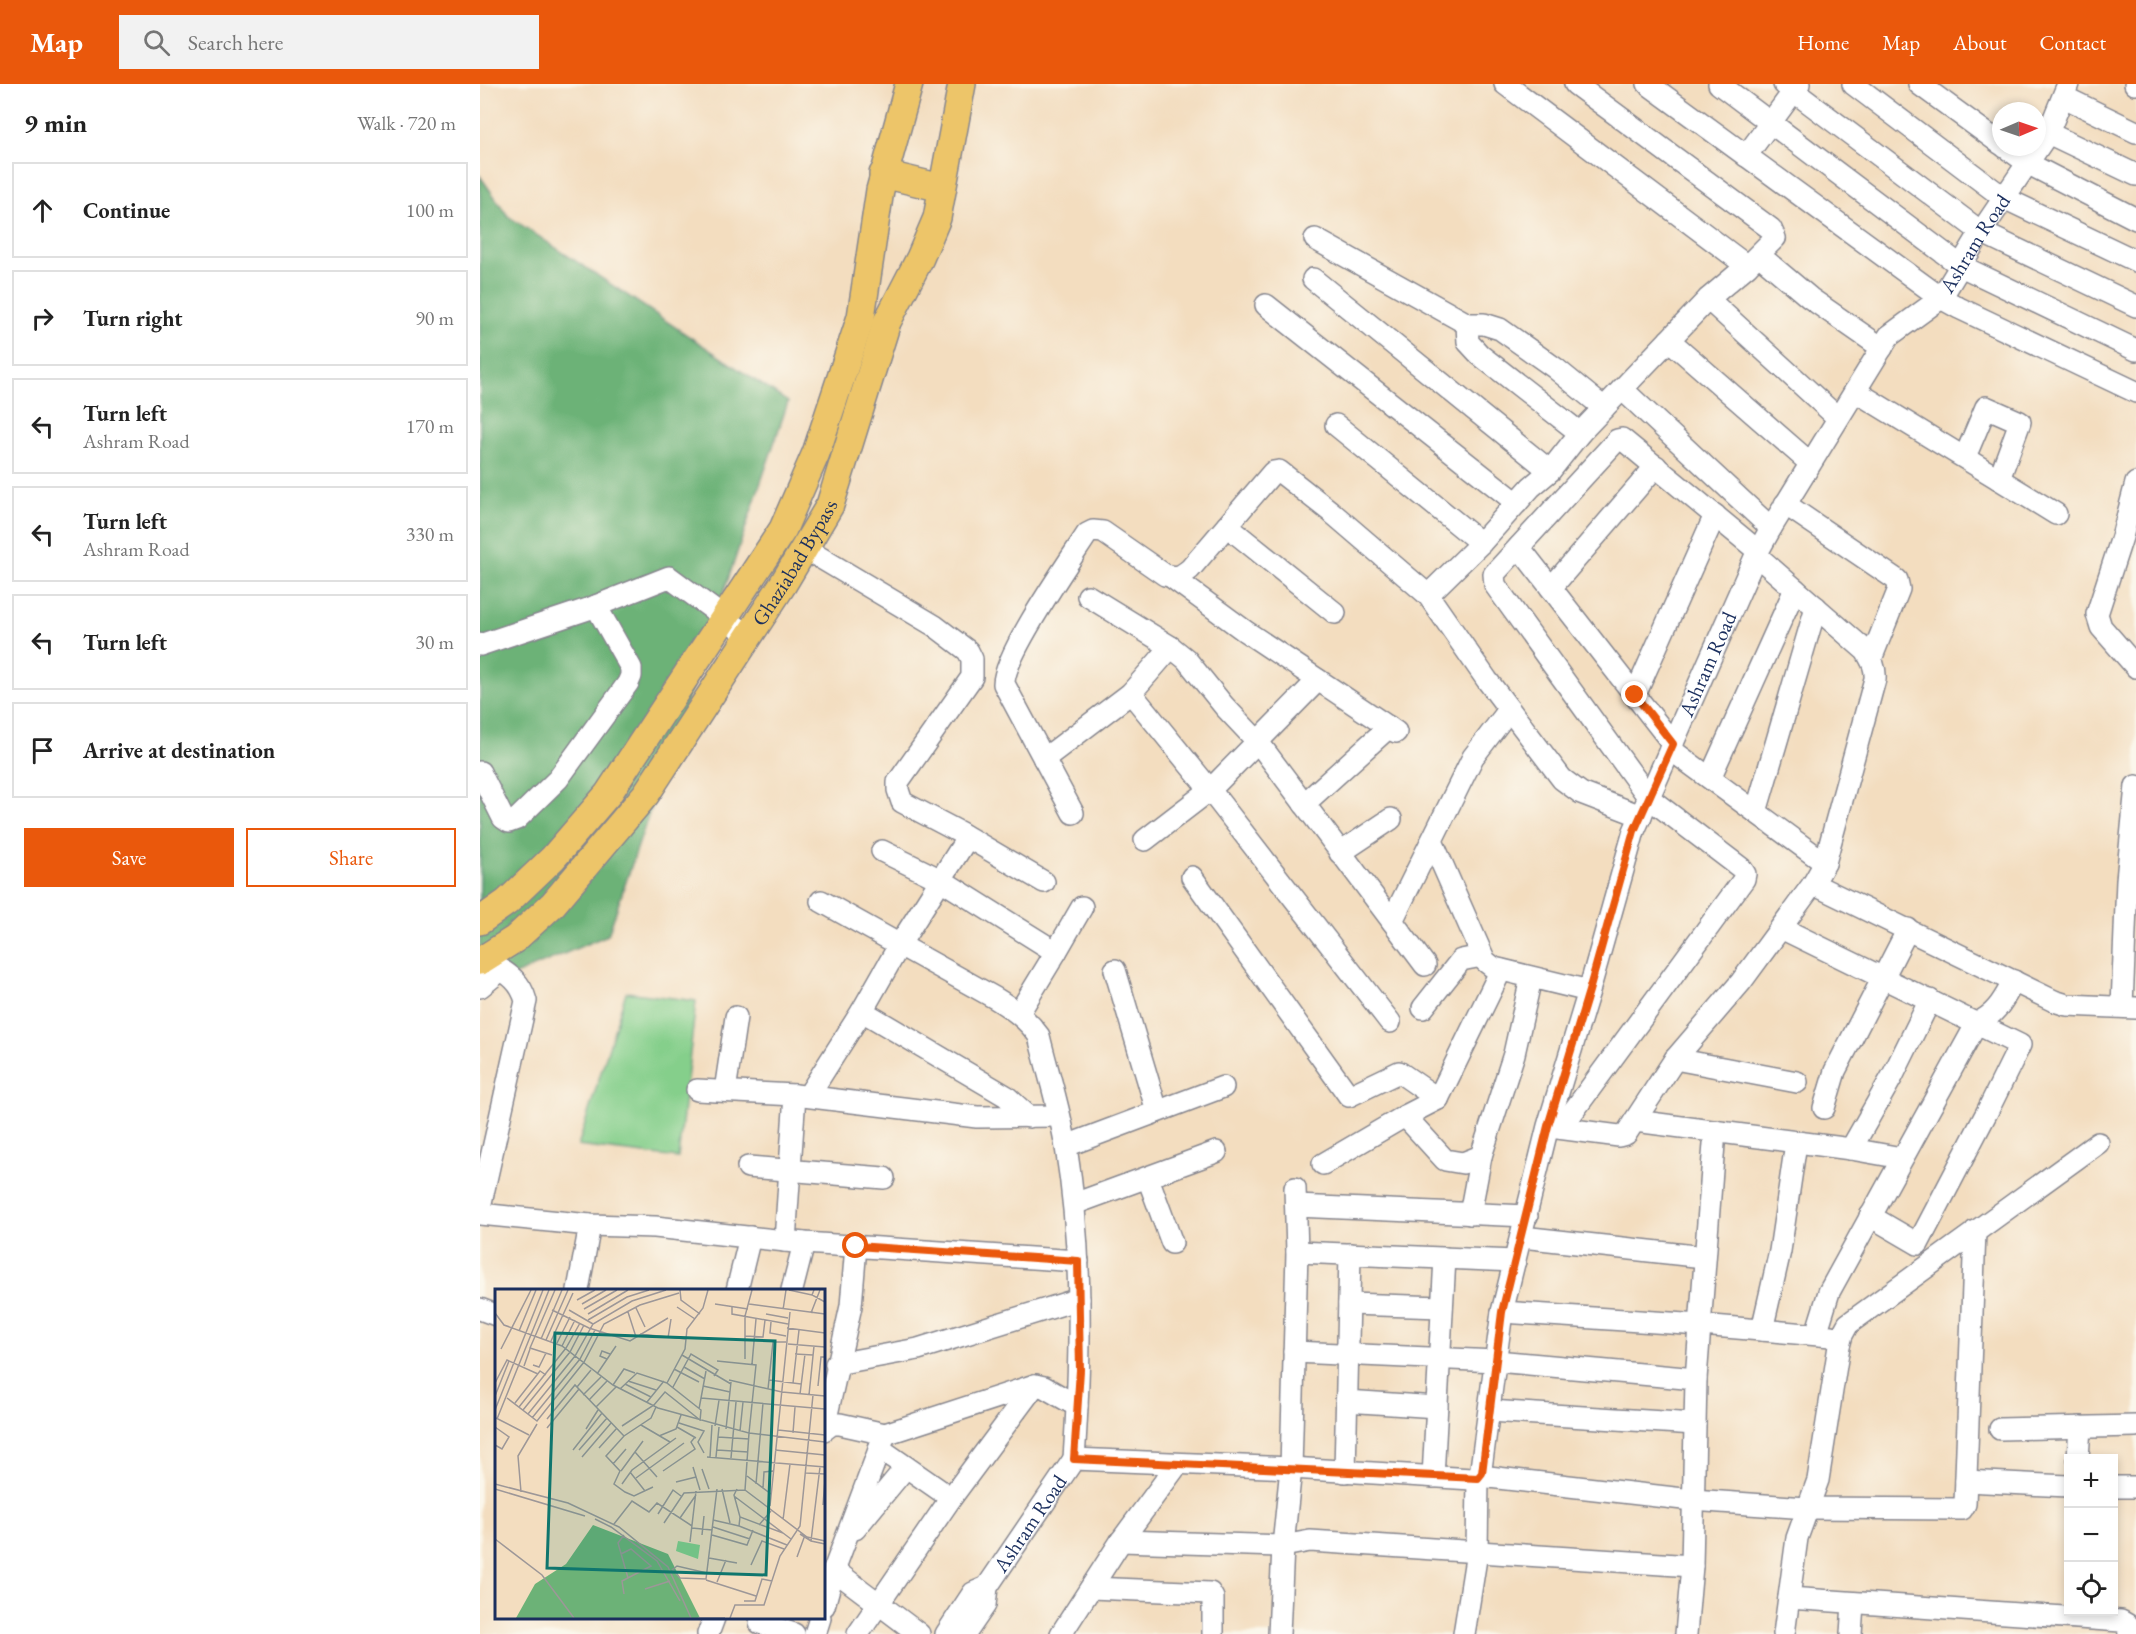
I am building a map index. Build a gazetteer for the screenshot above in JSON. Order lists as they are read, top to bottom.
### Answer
{
  "streets": {
    "main road": ["Ghaziabad Bypass"],
    "street": ["Ashram Road"]
  },
  "north": "right",
  "page": {
    "header": "Map",
    "search": "Search here",
    "nav": [
      "Home",
      "Map",
      "About",
      "Contact"
    ],
    "heading": ["9 min", "Walk · 720 m"],
    "list": [
      ["Continue", "100 m"],
      ["Turn right", "90 m"],
      ["Turn left", "Ashram Road", "170 m"],
      ["Turn left", "Ashram Road", "330 m"],
      ["Turn left", "30 m"],
      "Arrive at destination"
    ],
    "buttons": ["Save", "Share"],
    "map_buttons": ["+", "−"]
  }
}
